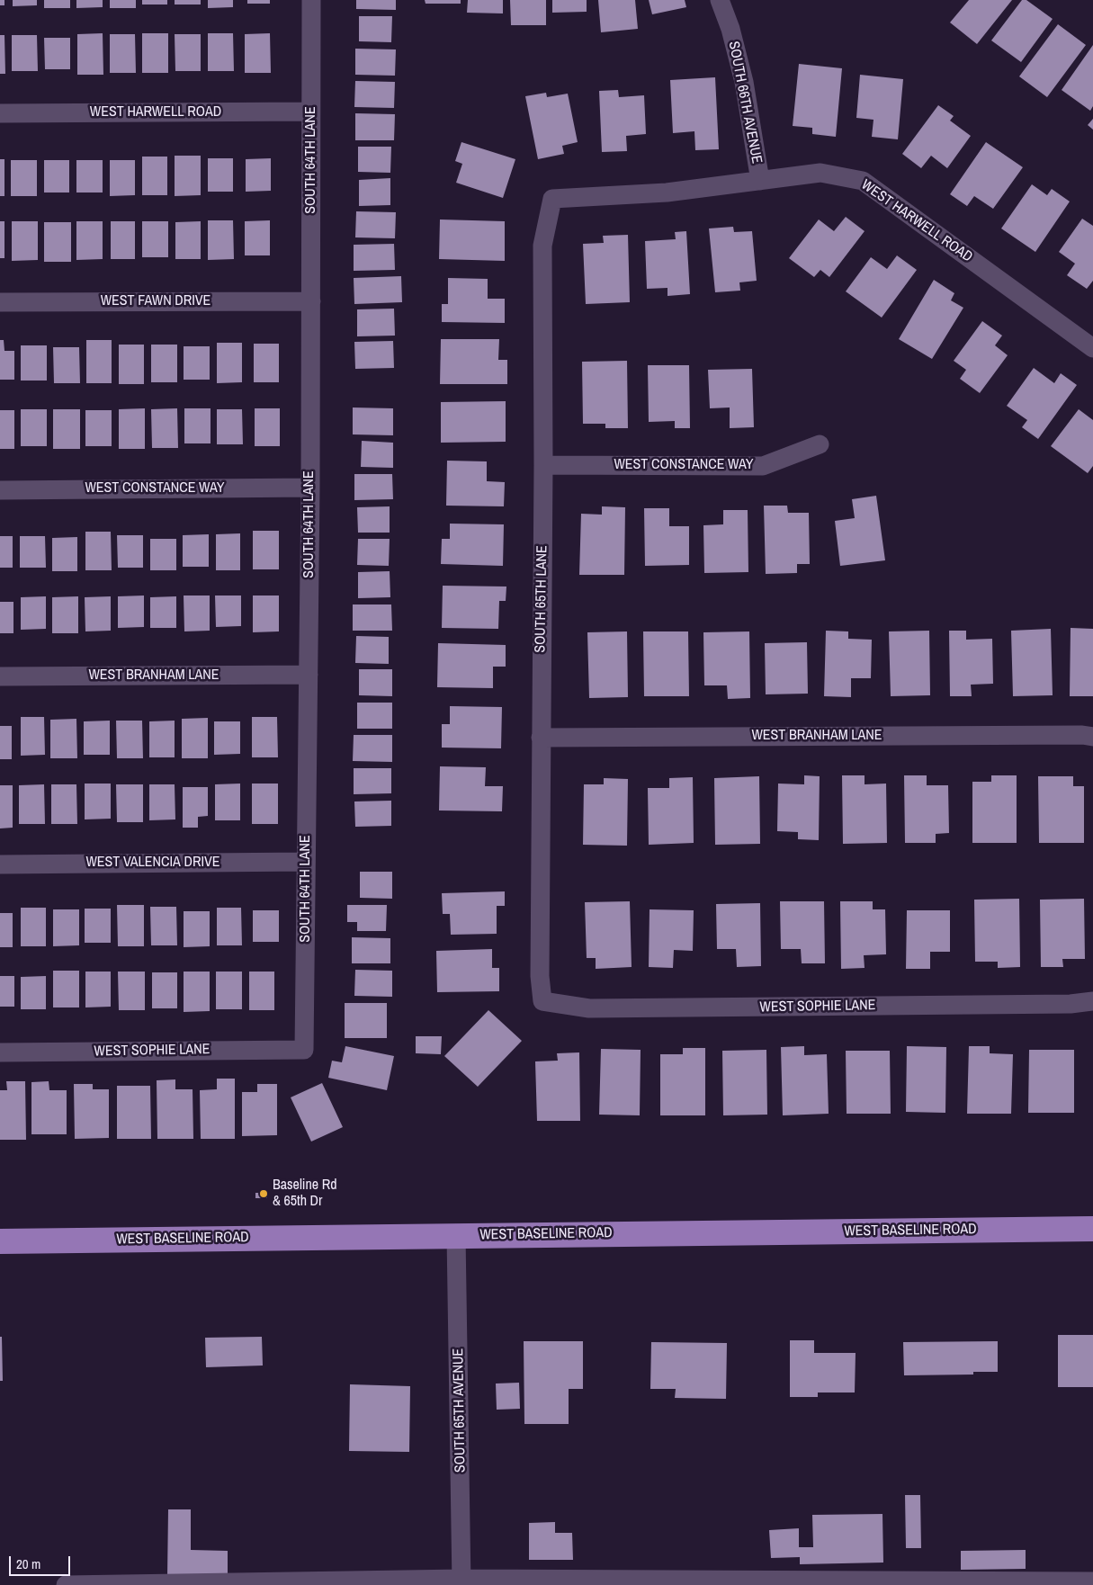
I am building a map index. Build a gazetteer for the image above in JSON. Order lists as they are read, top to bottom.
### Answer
{
  "streets": {
    "main road": ["WEST BASELINE ROAD"],
    "street": [
      "SOUTH 66TH AVENUE",
      "WEST HARWELL ROAD",
      "SOUTH 64TH LANE",
      "WEST FAWN DRIVE",
      "WEST CONSTANCE WAY",
      "SOUTH 65TH LANE",
      "WEST BRANHAM LANE",
      "WEST VALENCIA DRIVE",
      "WEST SOPHIE LANE",
      "SOUTH 65TH AVENUE"
    ]
  },
  "crossings": [
    ["SOUTH 66TH AVENUE", "WEST HARWELL ROAD"],
    ["WEST HARWELL ROAD", "SOUTH 64TH LANE"],
    ["WEST HARWELL ROAD", "SOUTH 65TH LANE"],
    ["SOUTH 64TH LANE", "WEST FAWN DRIVE"],
    ["SOUTH 64TH LANE", "WEST CONSTANCE WAY"],
    ["SOUTH 64TH LANE", "WEST BRANHAM LANE"],
    ["SOUTH 64TH LANE", "WEST VALENCIA DRIVE"],
    ["SOUTH 64TH LANE", "WEST SOPHIE LANE"],
    ["WEST CONSTANCE WAY", "SOUTH 65TH LANE"],
    ["SOUTH 65TH LANE", "WEST BRANHAM LANE"],
    ["SOUTH 65TH LANE", "WEST SOPHIE LANE"],
    ["WEST BASELINE ROAD", "SOUTH 65TH AVENUE"]
  ],
  "places": ["Baseline Rd & 65th Dr"],
  "scale_bar": "20 m"
}
